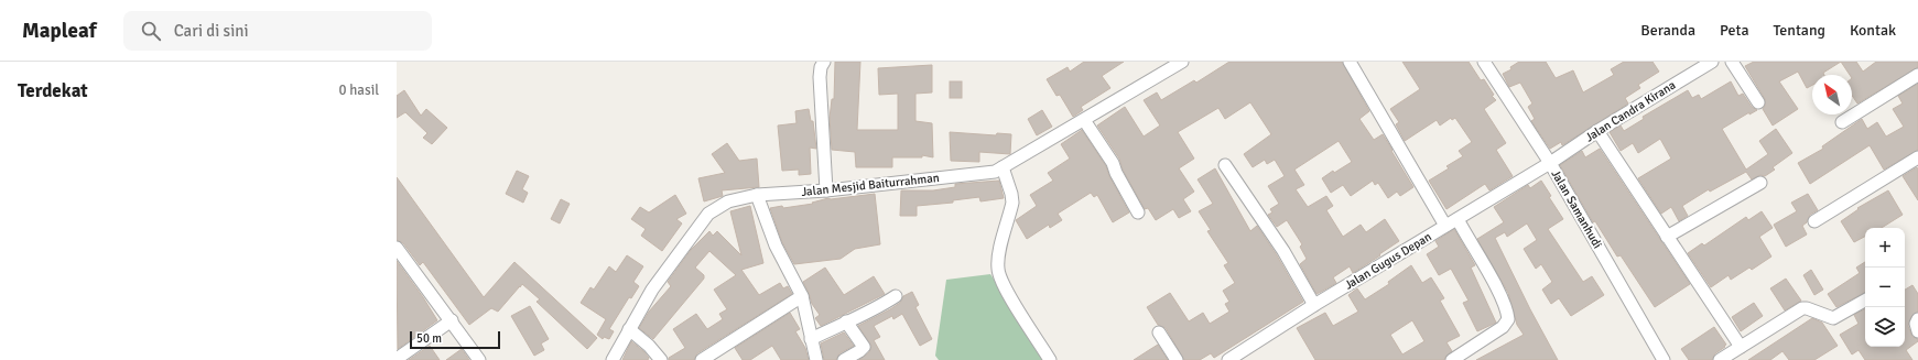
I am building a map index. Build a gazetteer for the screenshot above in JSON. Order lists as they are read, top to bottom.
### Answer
{
  "streets": {
    "street": [
      "Jalan Candra Kirana",
      "Jalan Mesjid Baiturrahman",
      "Jalan Samanhudi",
      "Jalan Gugus Depan"
    ]
  },
  "crossings": [
    ["Jalan Candra Kirana", "Jalan Samanhudi"],
    ["Jalan Candra Kirana", "Jalan Gugus Depan"],
    ["Jalan Samanhudi", "Jalan Gugus Depan"]
  ],
  "scale_bar": "50 m",
  "north": "top left",
  "page": {
    "header": "Mapleaf",
    "search": "Cari di sini",
    "nav": [
      "Beranda",
      "Peta",
      "Tentang",
      "Kontak"
    ],
    "heading": ["Terdekat", "0 hasil"],
    "map_buttons": ["+", "−"],
    "scale": "50 m"
  }
}
